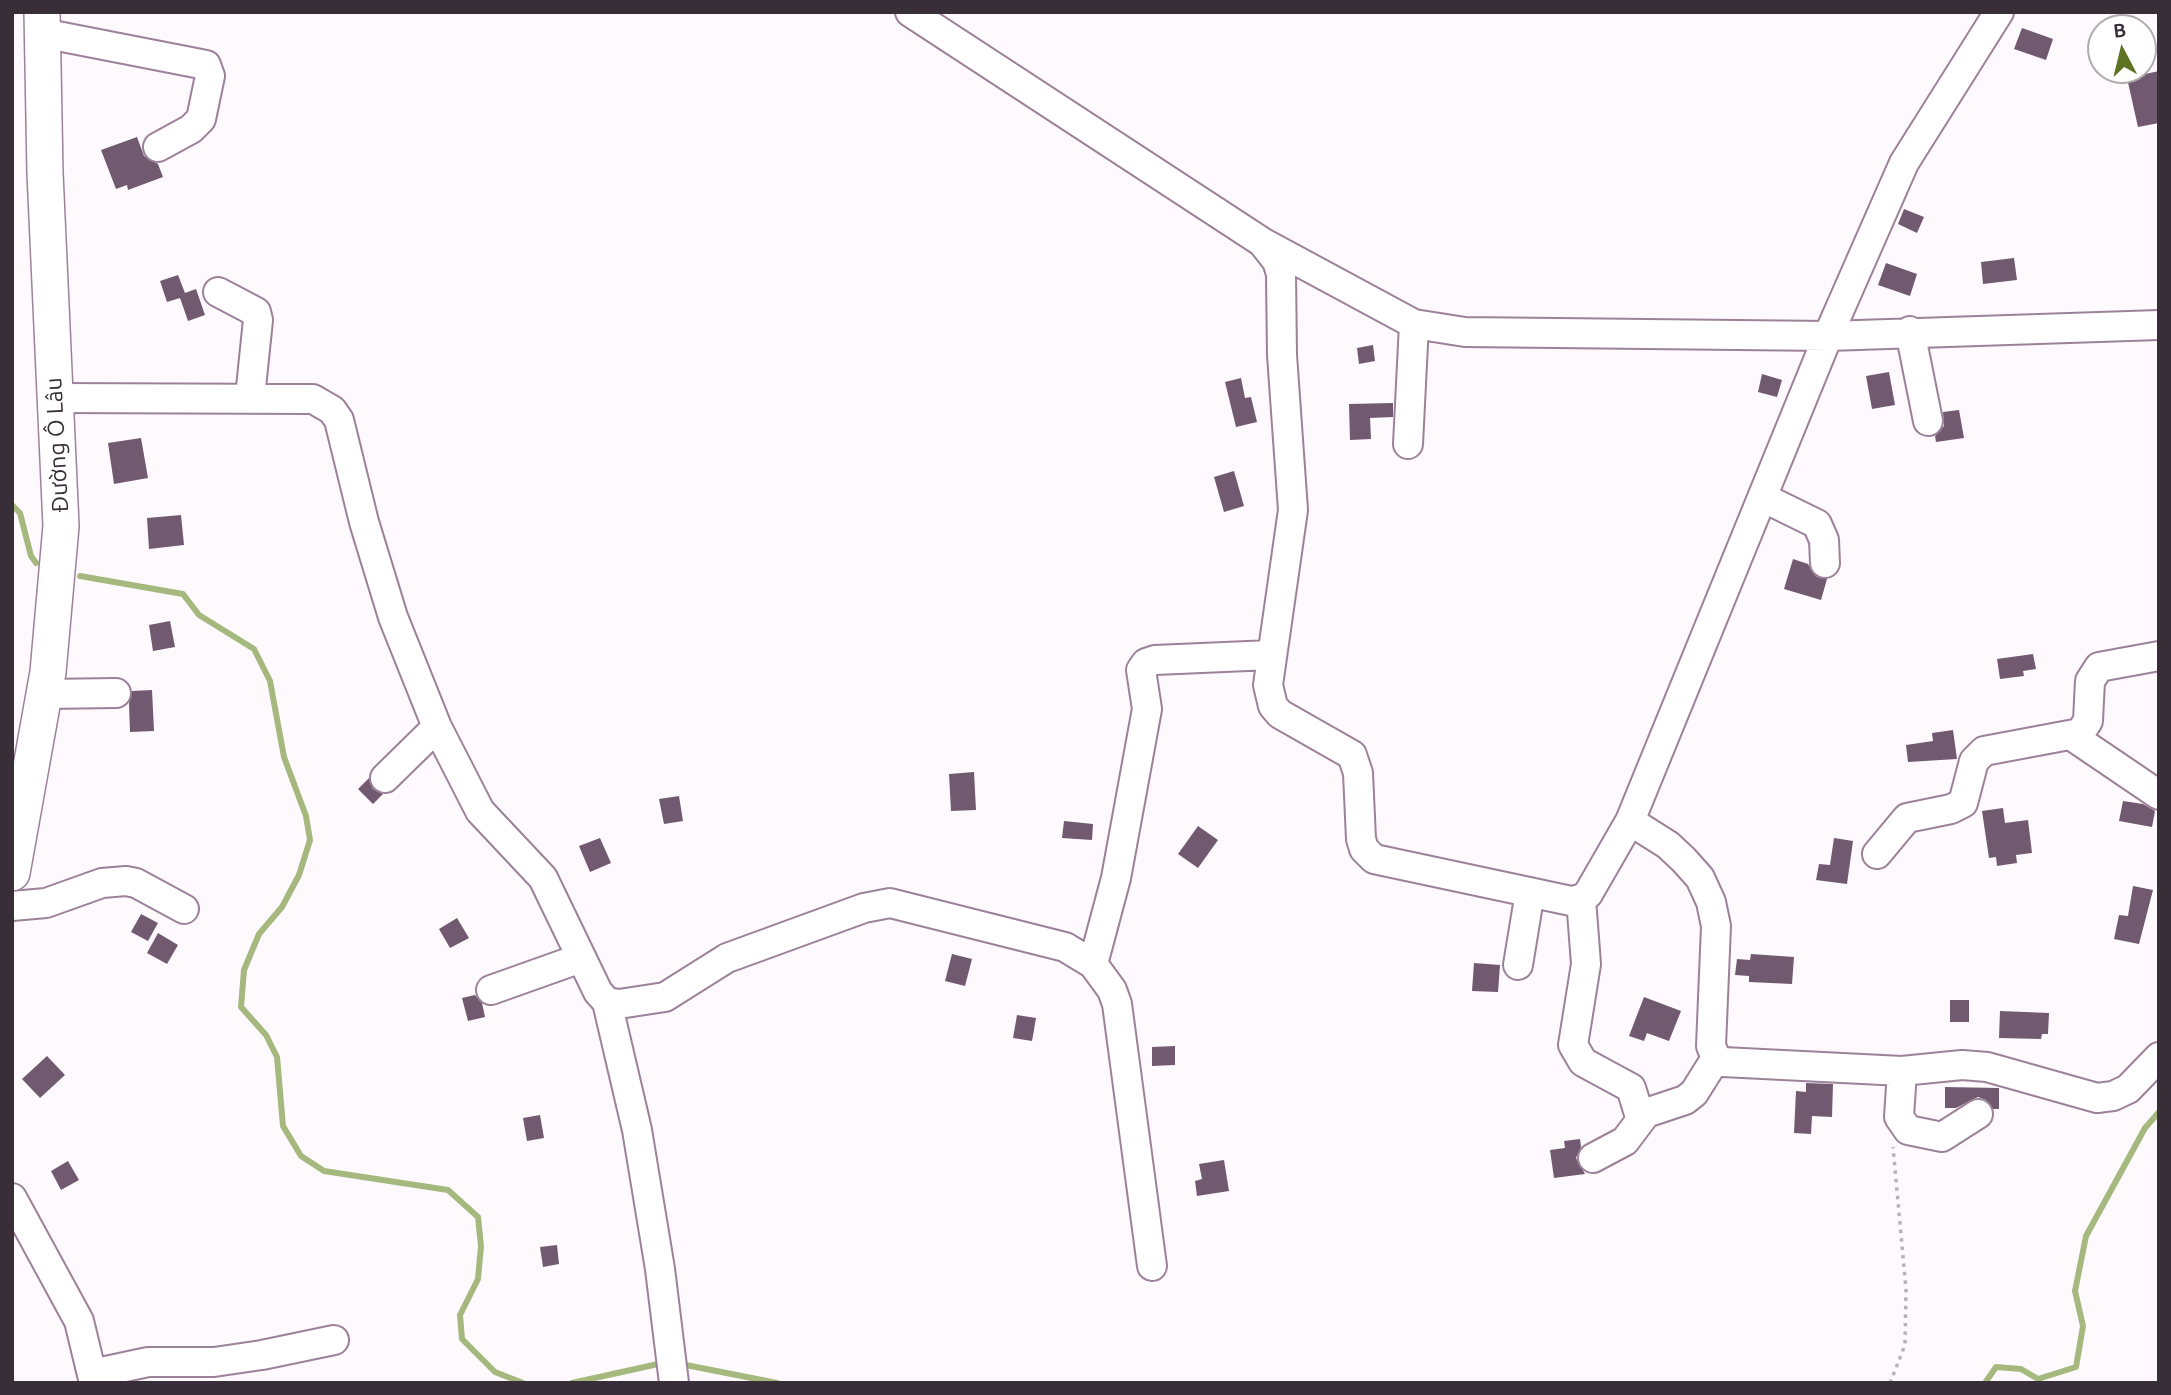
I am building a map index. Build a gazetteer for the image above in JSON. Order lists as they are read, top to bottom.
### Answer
{
  "streets": {
    "main road": ["Đường Ô Lâu"]
  },
  "north": "top"
}
